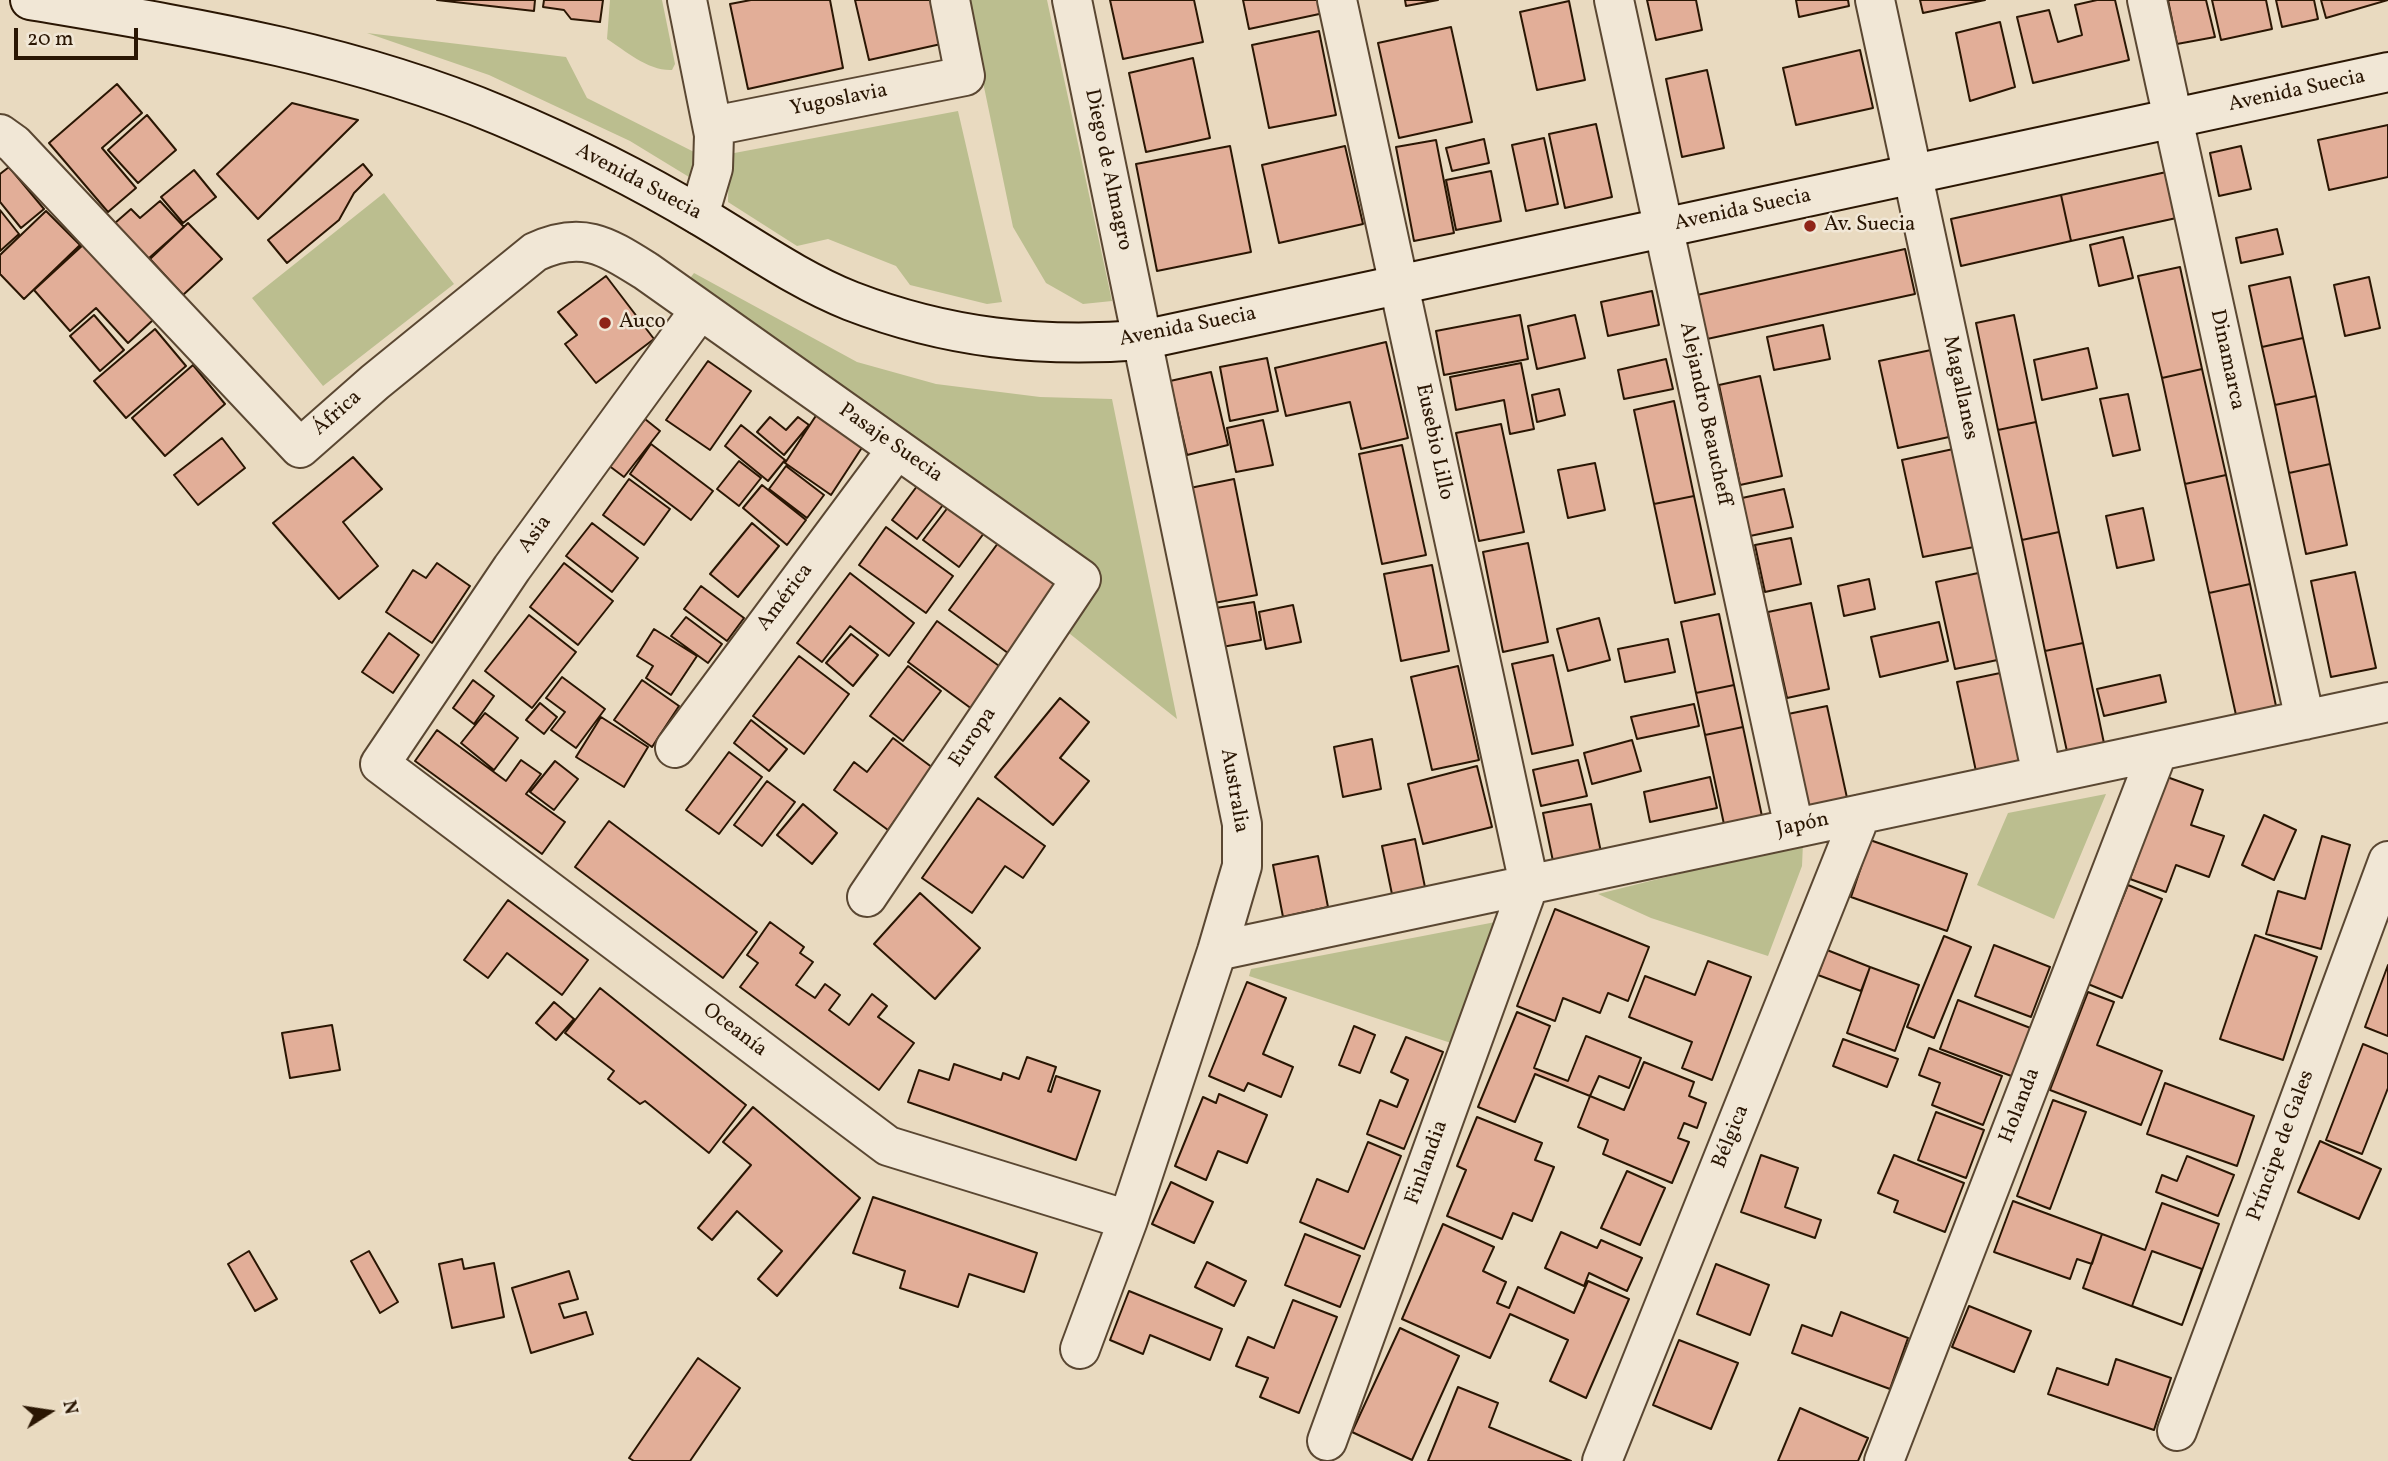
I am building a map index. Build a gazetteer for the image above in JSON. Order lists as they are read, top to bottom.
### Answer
{
  "streets": {
    "street": [
      "Avenida Suecia",
      "Yugoslavia",
      "Diego de Almagro",
      "Dinamarca",
      "Magallanes",
      "África",
      "Alejandro Beaucheff",
      "Eusebio Lillo",
      "Pasaje Suecia",
      "Asia",
      "América",
      "Europa",
      "Australia",
      "Japón",
      "Oceanía",
      "Holanda",
      "Bélgica",
      "Príncipe de Gales",
      "Finlandia"
    ]
  },
  "crossings": [
    ["Avenida Suecia", "Diego de Almagro"],
    ["Avenida Suecia", "Dinamarca"],
    ["Avenida Suecia", "Magallanes"],
    ["Avenida Suecia", "Alejandro Beaucheff"],
    ["Avenida Suecia", "Eusebio Lillo"],
    ["Avenida Suecia", "Australia"],
    ["Diego de Almagro", "Australia"],
    ["Dinamarca", "Japón"],
    ["Magallanes", "Japón"],
    ["África", "Pasaje Suecia"],
    ["África", "Asia"],
    ["Alejandro Beaucheff", "Japón"],
    ["Eusebio Lillo", "Japón"],
    ["Eusebio Lillo", "Finlandia"],
    ["Pasaje Suecia", "Asia"],
    ["Pasaje Suecia", "América"],
    ["Pasaje Suecia", "Europa"],
    ["Asia", "Oceanía"],
    ["Australia", "Japón"],
    ["Australia", "Oceanía"],
    ["Japón", "Holanda"],
    ["Japón", "Bélgica"],
    ["Japón", "Finlandia"]
  ],
  "places": ["Av. Suecia", "Auco"],
  "scale_bar": "20 m",
  "north": "right"
}
